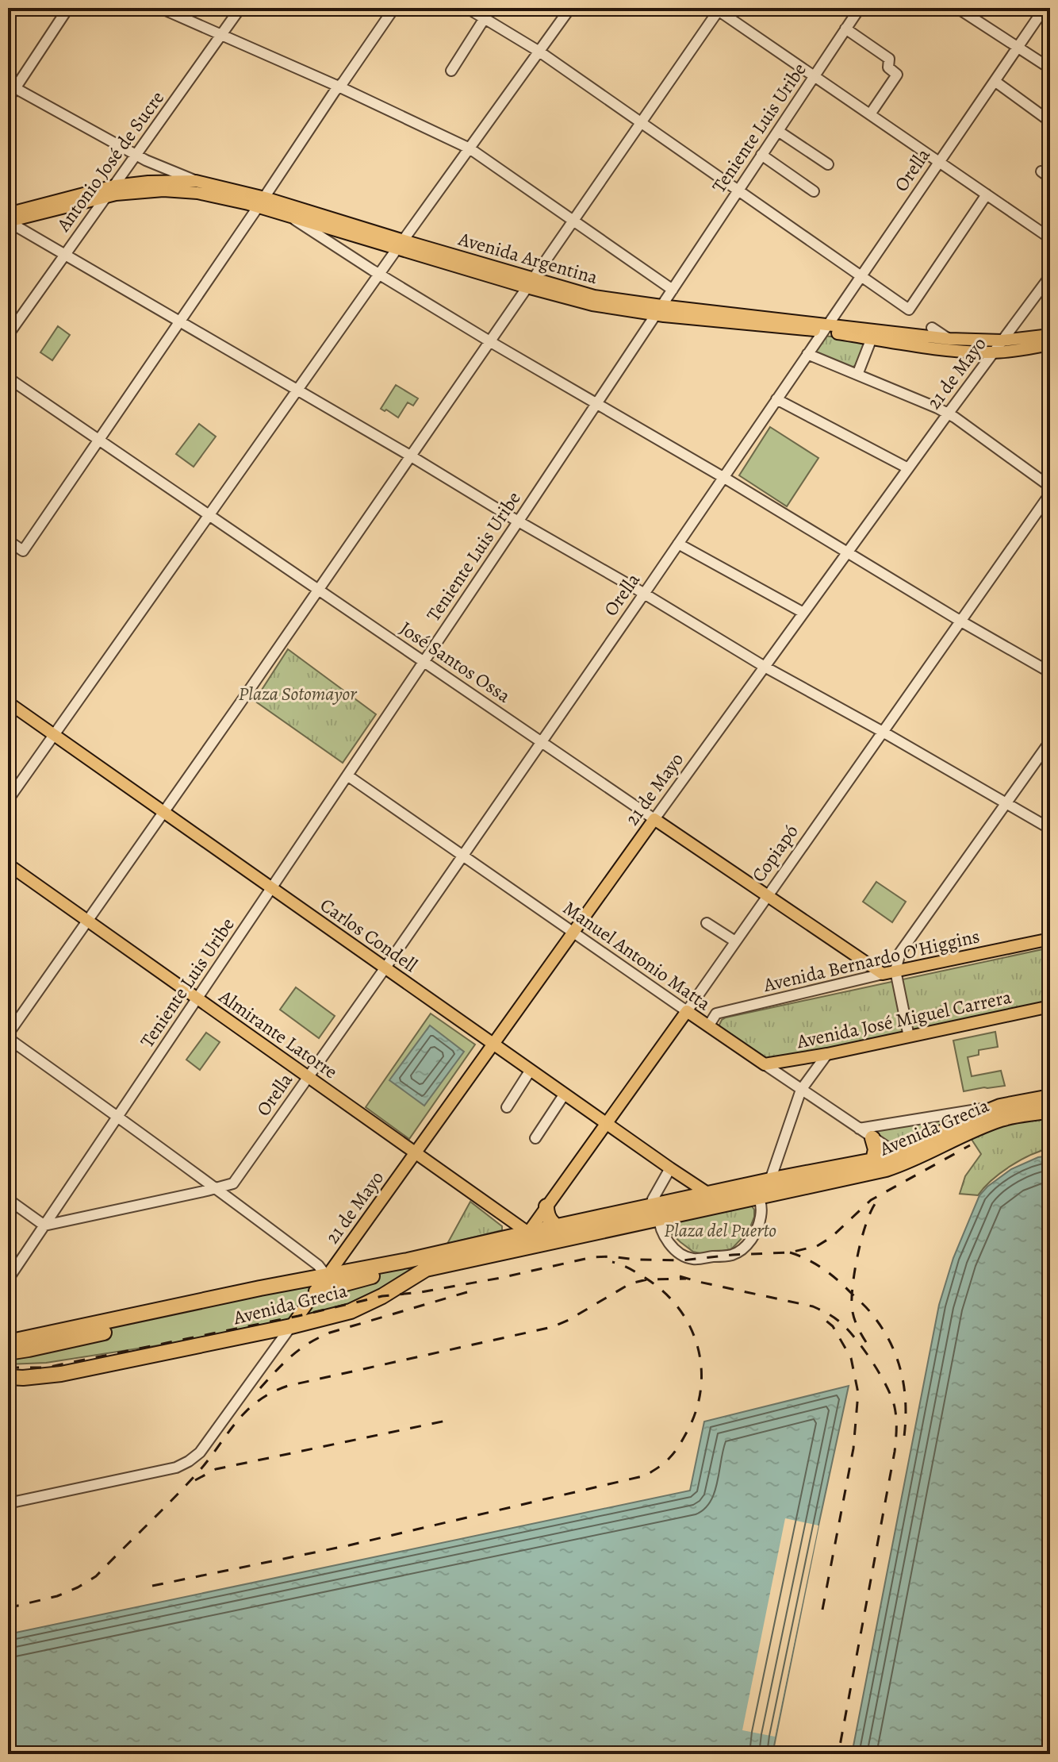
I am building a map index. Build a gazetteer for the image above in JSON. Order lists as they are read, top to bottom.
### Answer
{
  "streets": {
    "highway": ["Avenida Grecia"],
    "main road": [
      "Avenida Argentina",
      "21 de Mayo",
      "José Santos Ossa",
      "Copiapó",
      "Carlos Condell",
      "Manuel Antonio Matta",
      "Avenida Bernardo O'Higgins",
      "Avenida José Miguel Carrera",
      "Almirante Latorre"
    ],
    "street": ["Teniente Luis Uribe", "Antonio José de Sucre", "Orella"]
  },
  "crossings": [
    ["Teniente Luis Uribe", "Avenida Argentina"],
    ["Teniente Luis Uribe", "José Santos Ossa"],
    ["Teniente Luis Uribe", "Carlos Condell"],
    ["Teniente Luis Uribe", "Manuel Antonio Matta"],
    ["Teniente Luis Uribe", "Almirante Latorre"],
    ["Antonio José de Sucre", "Avenida Argentina"],
    ["Orella", "Avenida Argentina"],
    ["Orella", "José Santos Ossa"],
    ["Orella", "Carlos Condell"],
    ["Orella", "Manuel Antonio Matta"],
    ["Orella", "Almirante Latorre"],
    ["Avenida Argentina", "21 de Mayo"],
    ["21 de Mayo", "José Santos Ossa"],
    ["21 de Mayo", "Carlos Condell"],
    ["21 de Mayo", "Manuel Antonio Matta"],
    ["21 de Mayo", "Almirante Latorre"],
    ["21 de Mayo", "Avenida Grecia"],
    ["José Santos Ossa", "Copiapó"],
    ["José Santos Ossa", "Avenida Bernardo O'Higgins"],
    ["Copiapó", "Carlos Condell"],
    ["Copiapó", "Manuel Antonio Matta"],
    ["Copiapó", "Almirante Latorre"],
    ["Copiapó", "Avenida Grecia"],
    ["Carlos Condell", "Avenida Grecia"],
    ["Manuel Antonio Matta", "Avenida Bernardo O'Higgins"],
    ["Manuel Antonio Matta", "Avenida José Miguel Carrera"],
    ["Manuel Antonio Matta", "Avenida Grecia"],
    ["Almirante Latorre", "Avenida Grecia"]
  ],
  "parks": ["Plaza Sotomayor", "Plaza del Puerto"]
}
